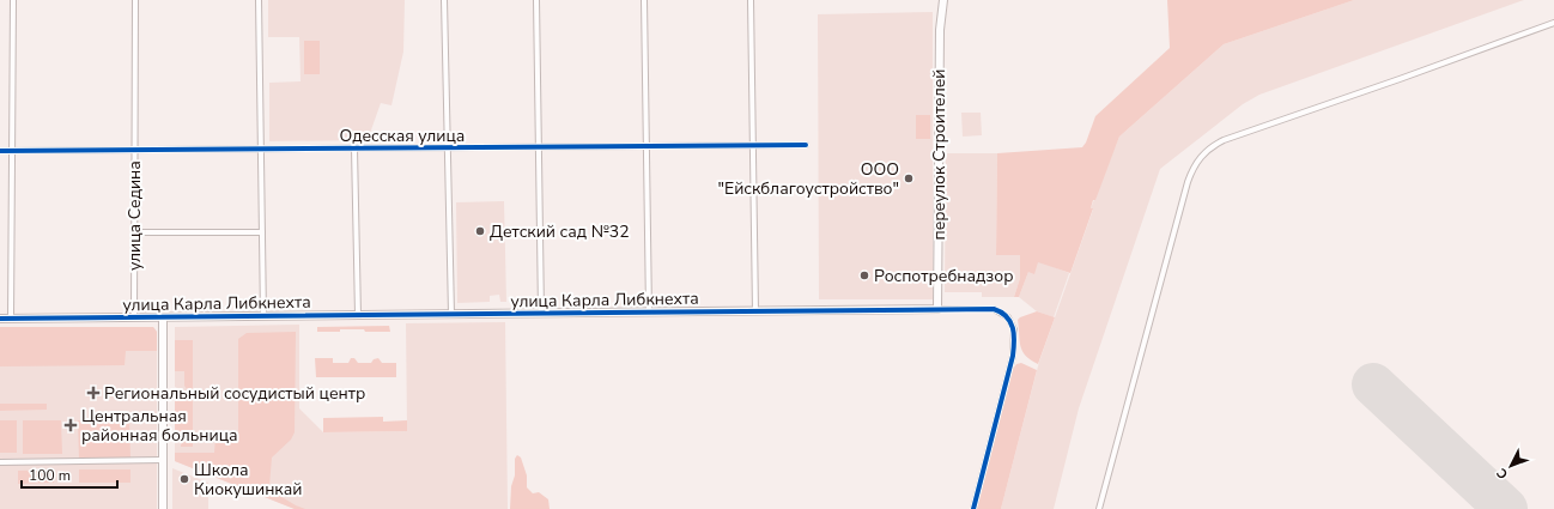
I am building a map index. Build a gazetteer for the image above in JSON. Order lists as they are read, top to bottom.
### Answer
{
  "streets": {
    "street": [
      "Одесская улица",
      "переулок Строителей",
      "улица Седина",
      "улица Карла Либкнехта"
    ]
  },
  "crossings": [
    ["Одесская улица", "улица Седина"],
    ["переулок Строителей", "улица Карла Либкнехта"],
    ["улица Седина", "улица Карла Либкнехта"]
  ],
  "places": {
    "other": [
      "ООО \"Ейскблагоустройство\"",
      "Детский сад №32",
      "Роспотребнадзор",
      "Школа Киокушинкай"
    ],
    "health": ["Региональный сосудистый центр", "Центральная районная больница"]
  },
  "scale_bar": "100 m",
  "north": "bottom left"
}
